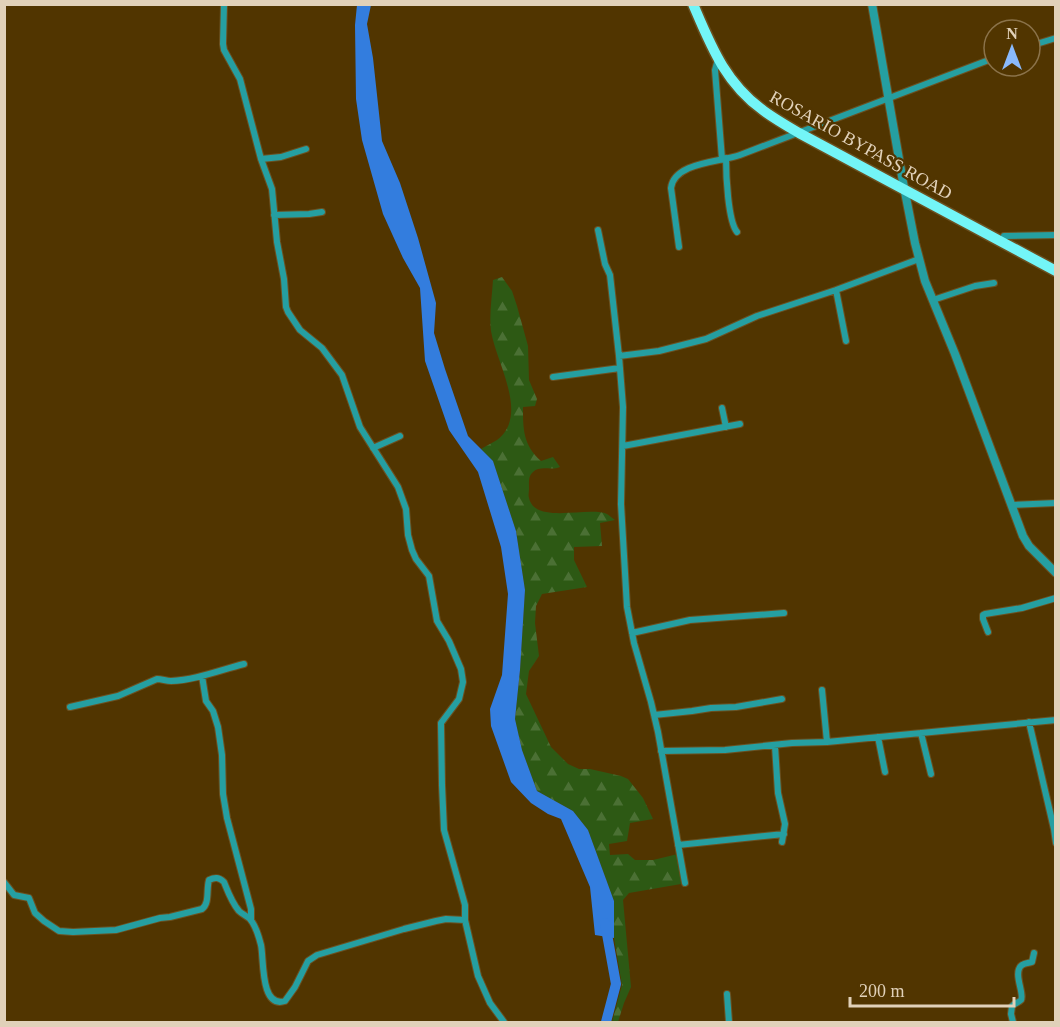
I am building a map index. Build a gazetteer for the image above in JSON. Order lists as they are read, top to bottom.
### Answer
{
  "streets": {
    "main road": ["ROSARIO BYPASS ROAD"]
  },
  "scale_bar": "200 m",
  "north": "top"
}
